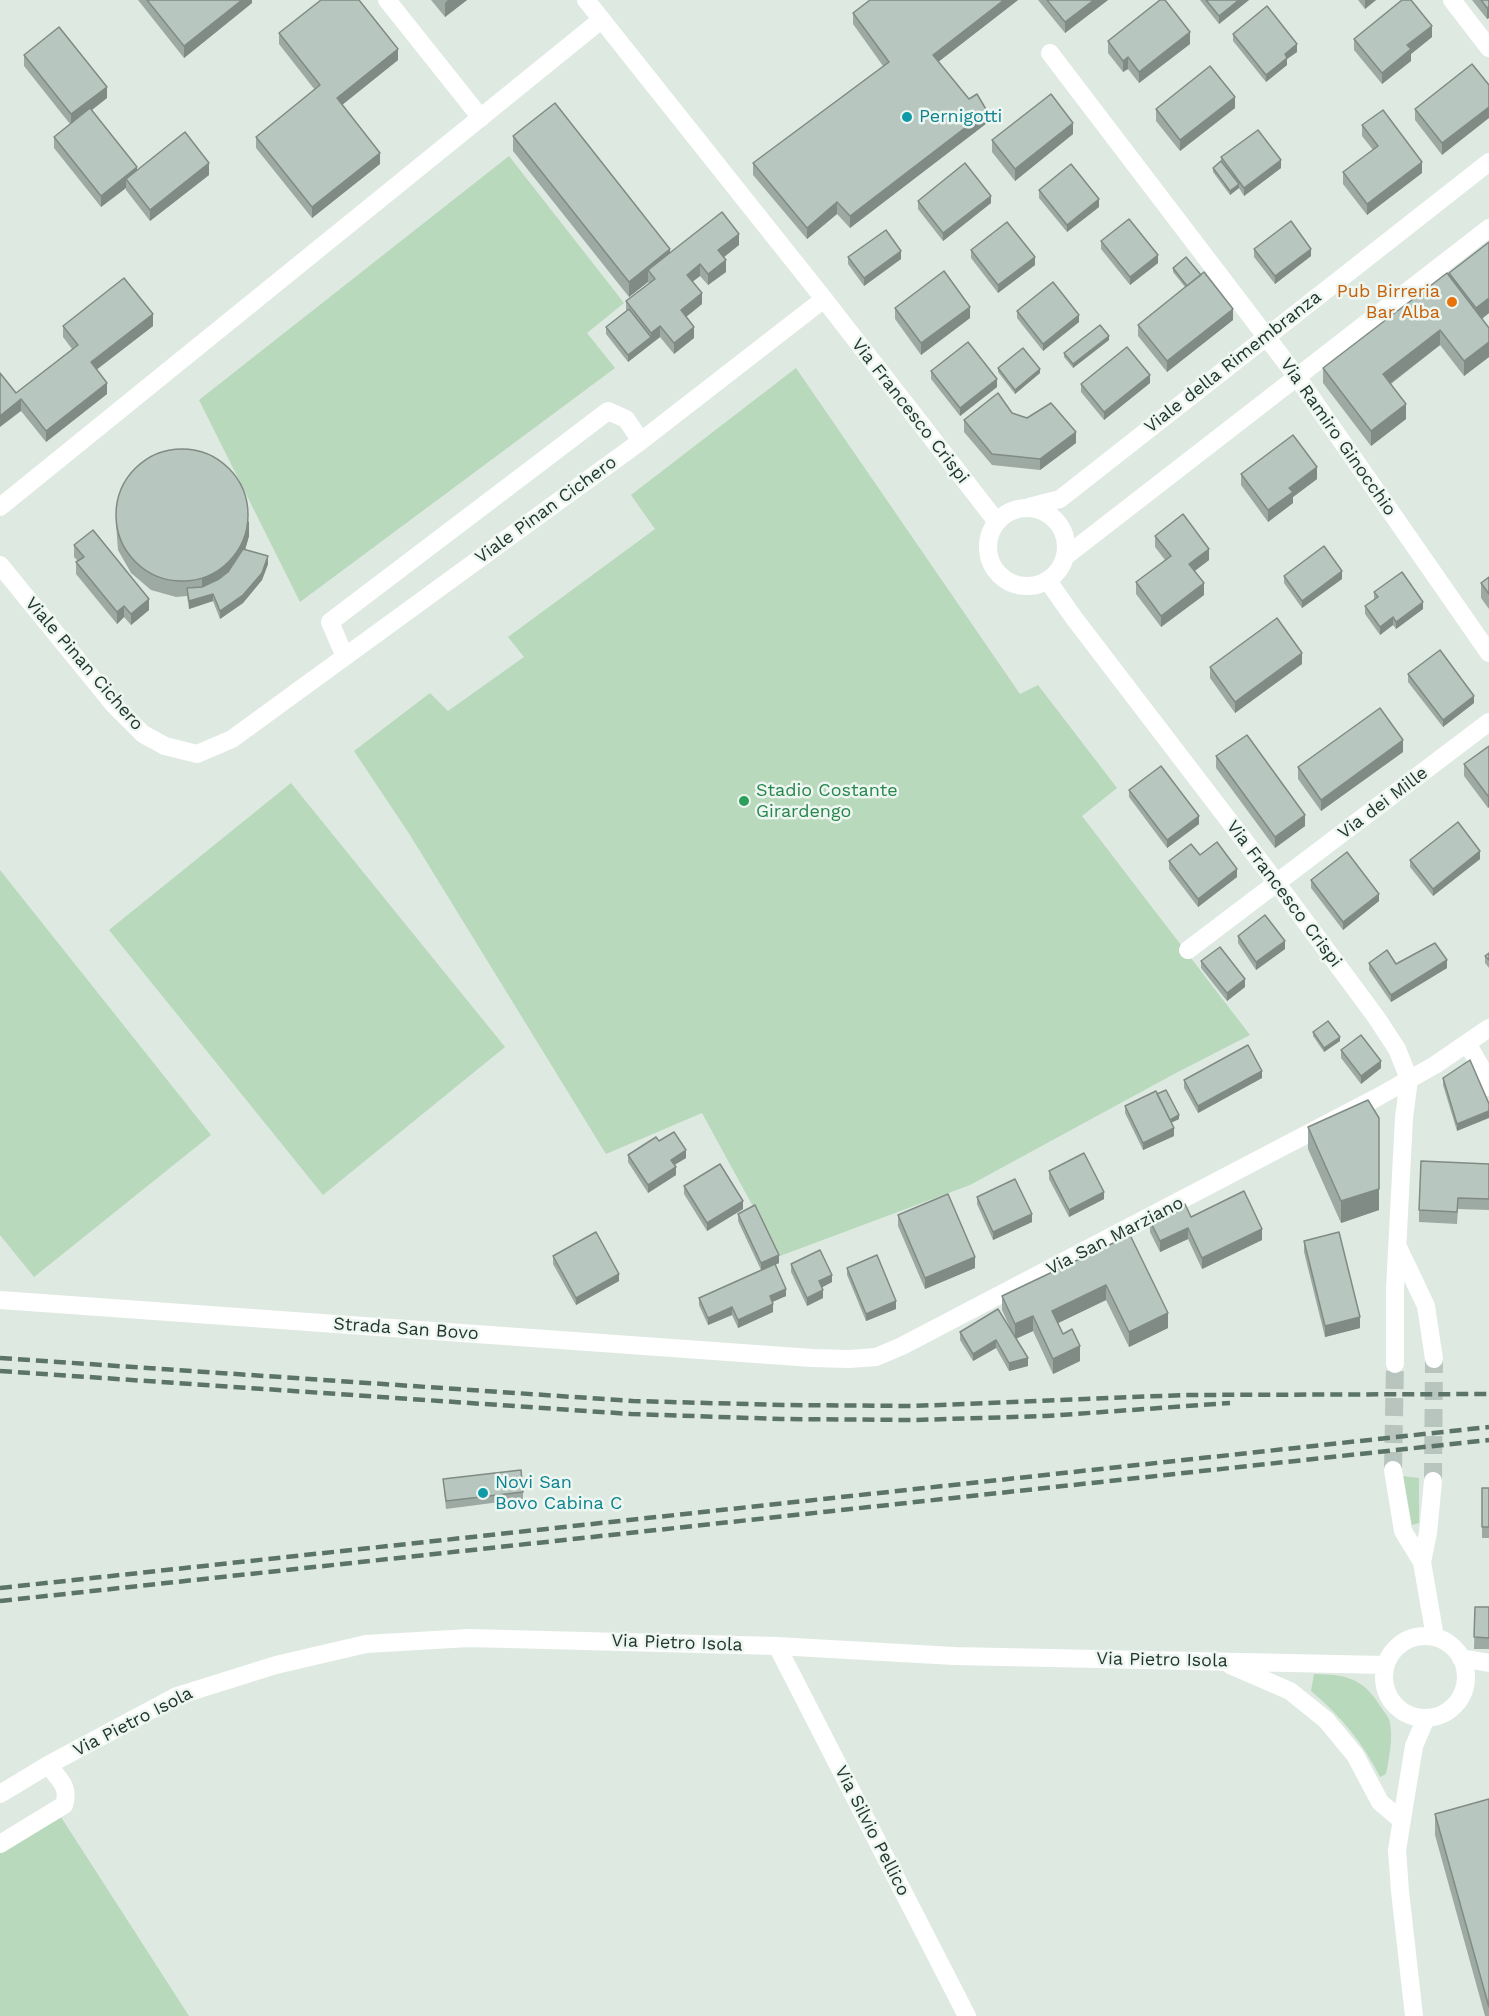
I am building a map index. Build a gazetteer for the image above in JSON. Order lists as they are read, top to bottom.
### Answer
{
  "streets": {
    "street": [
      "Viale della Rimembranza",
      "Via Francesco Crispi",
      "Via Ramiro Ginocchio",
      "Viale Pinan Cichero",
      "Via dei Mille",
      "Via San Marziano",
      "Strada San Bovo",
      "Via Pietro Isola",
      "Via Silvio Pellico"
    ]
  },
  "crossings": [
    ["Viale della Rimembranza", "Via Francesco Crispi"],
    ["Viale della Rimembranza", "Via Ramiro Ginocchio"],
    ["Via Francesco Crispi", "Viale Pinan Cichero"],
    ["Via Francesco Crispi", "Via dei Mille"],
    ["Via Francesco Crispi", "Via San Marziano"],
    ["Via San Marziano", "Strada San Bovo"],
    ["Via Pietro Isola", "Via Silvio Pellico"]
  ],
  "places": [
    "Pernigotti",
    "Pub Birreria Bar Alba",
    "Stadio Costante Girardengo",
    "Novi San Bovo Cabina C"
  ]
}
